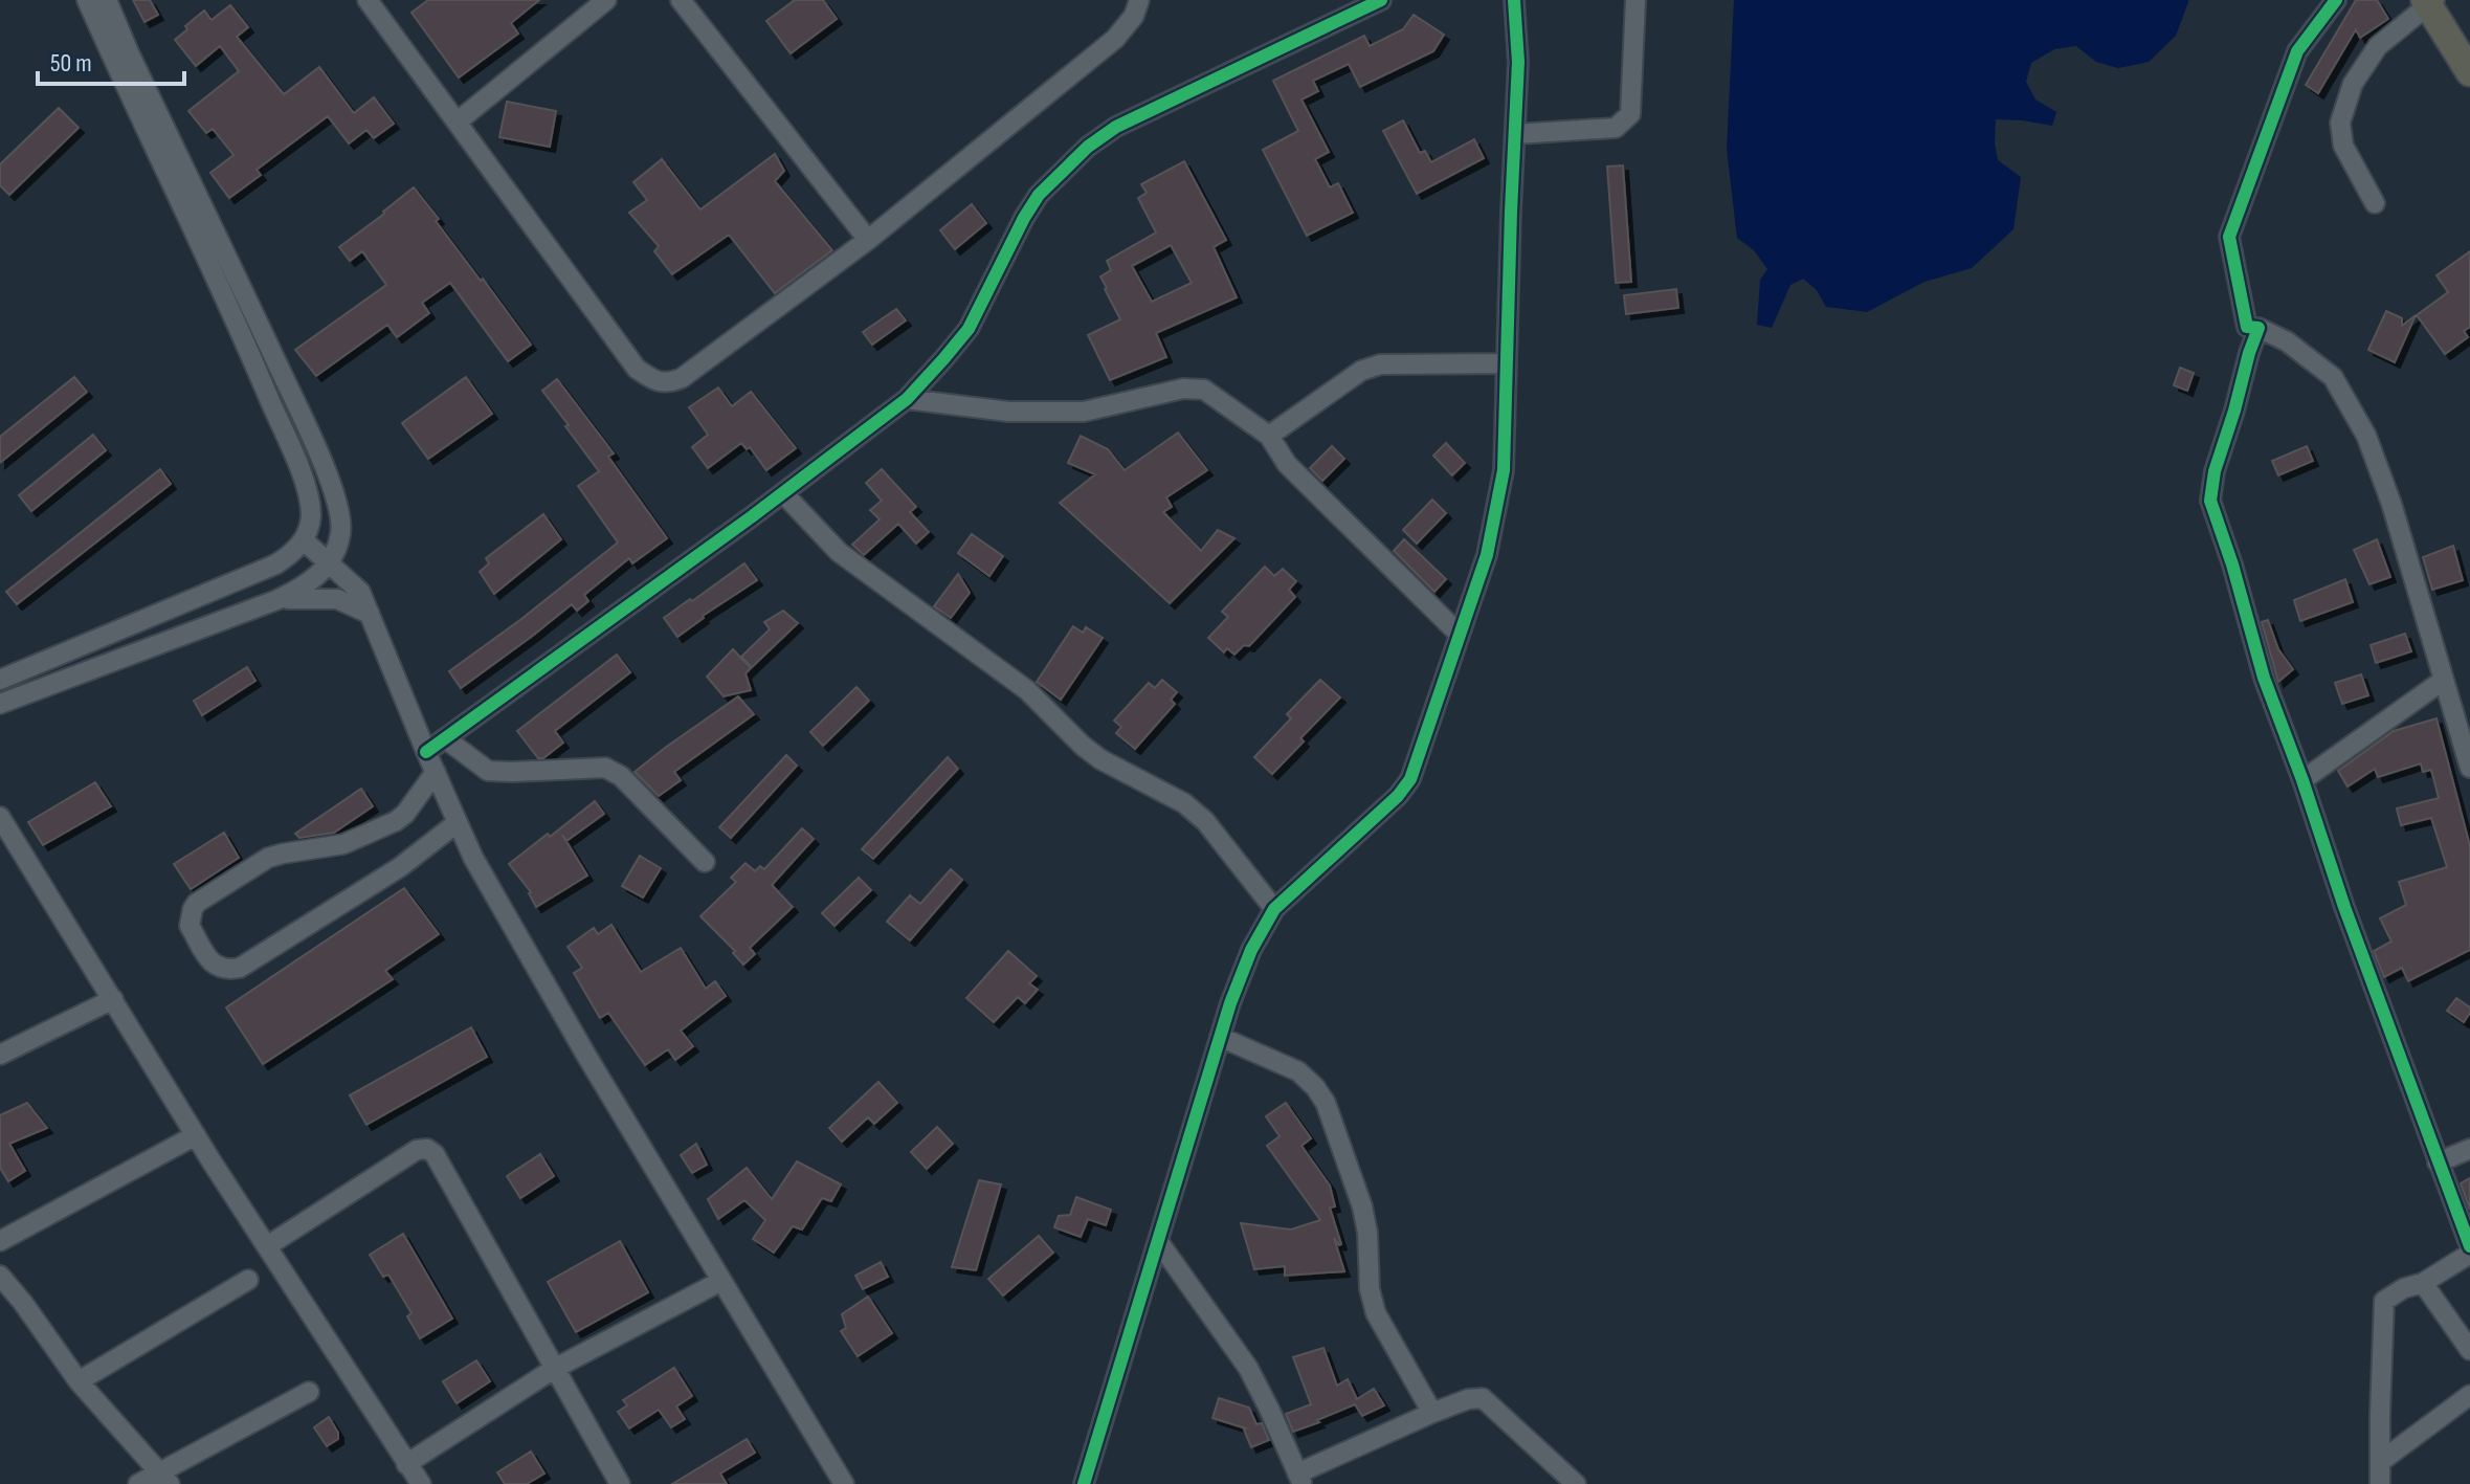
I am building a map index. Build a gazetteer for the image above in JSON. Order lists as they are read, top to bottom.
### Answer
{
  "scale_bar": "50 m"
}
